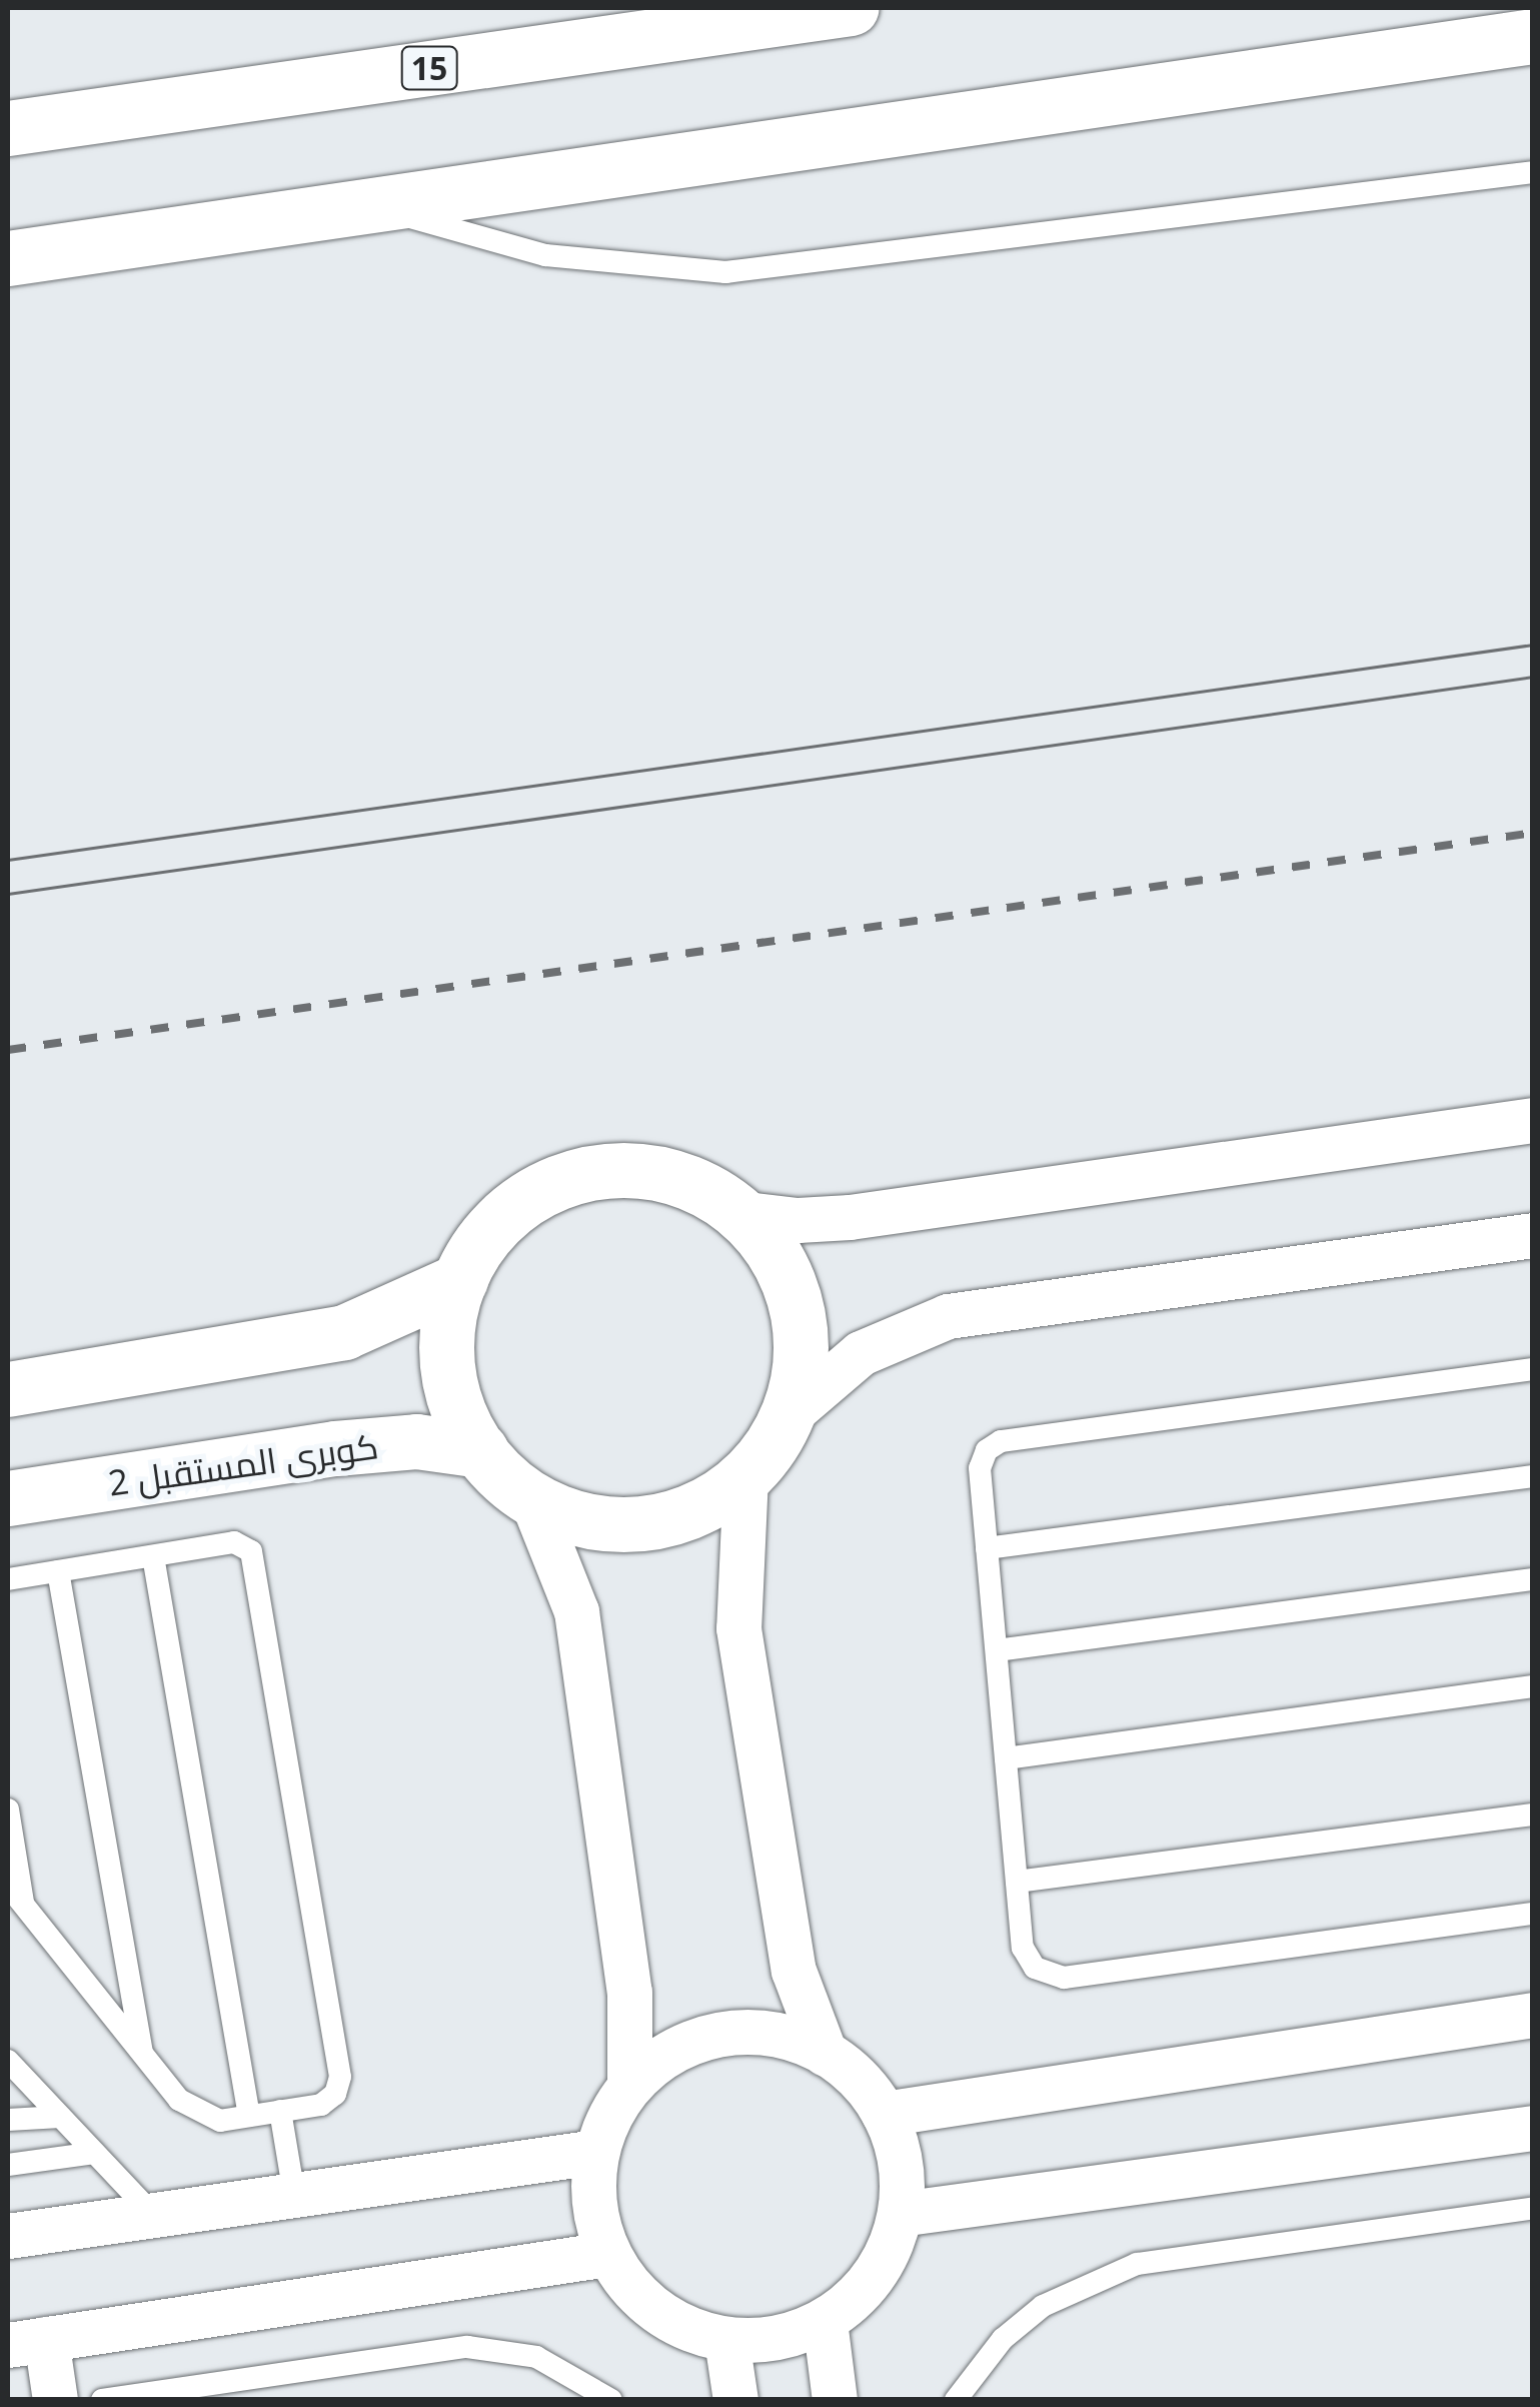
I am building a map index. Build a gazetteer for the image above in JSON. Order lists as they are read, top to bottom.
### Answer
{
  "streets": {
    "main road": ["15", "كوبرى المستقبل 2"]
  }
}
